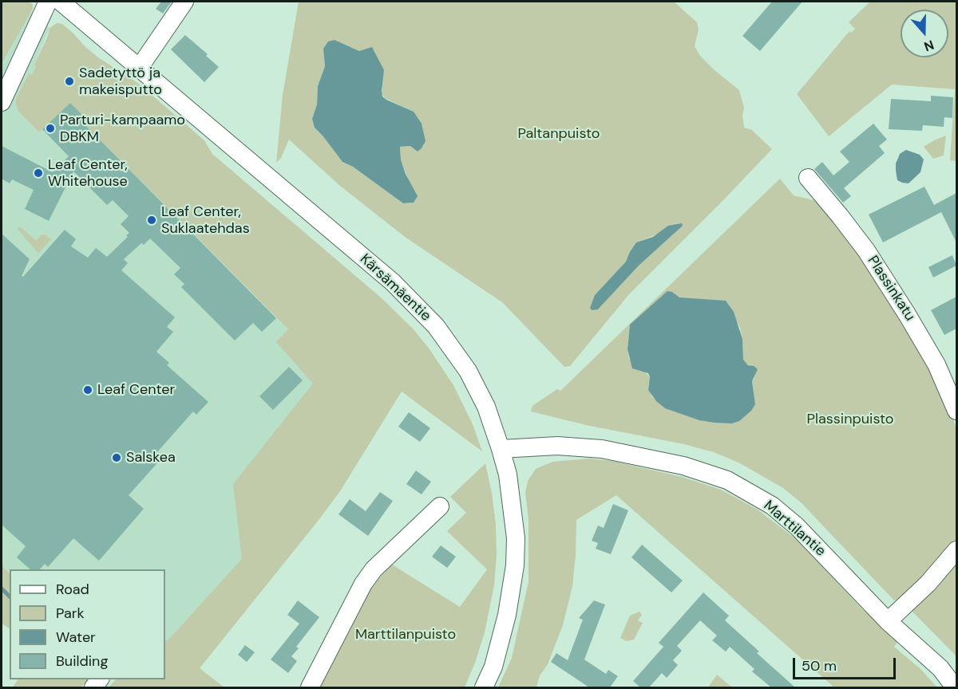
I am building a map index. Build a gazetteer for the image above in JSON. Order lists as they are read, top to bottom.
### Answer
{
  "streets": {
    "street": ["Kärsämäentie", "Plassinkatu", "Marttilantie"]
  },
  "crossings": [
    ["Kärsämäentie", "Marttilantie"]
  ],
  "parks": ["Paltanpuisto", "Plassinpuisto", "Marttilanpuisto"],
  "places": [
    "Sadetyttö ja makeisputto",
    "Parturi-kampaamo DBKM",
    "Leaf Center, Whitehouse",
    "Leaf Center, Suklaatehdas",
    "Leaf Center",
    "Salskea"
  ],
  "legend": [
    "Road",
    "Park",
    "Water",
    "Building"
  ],
  "scale_bar": "50 m",
  "north": "bottom"
}
